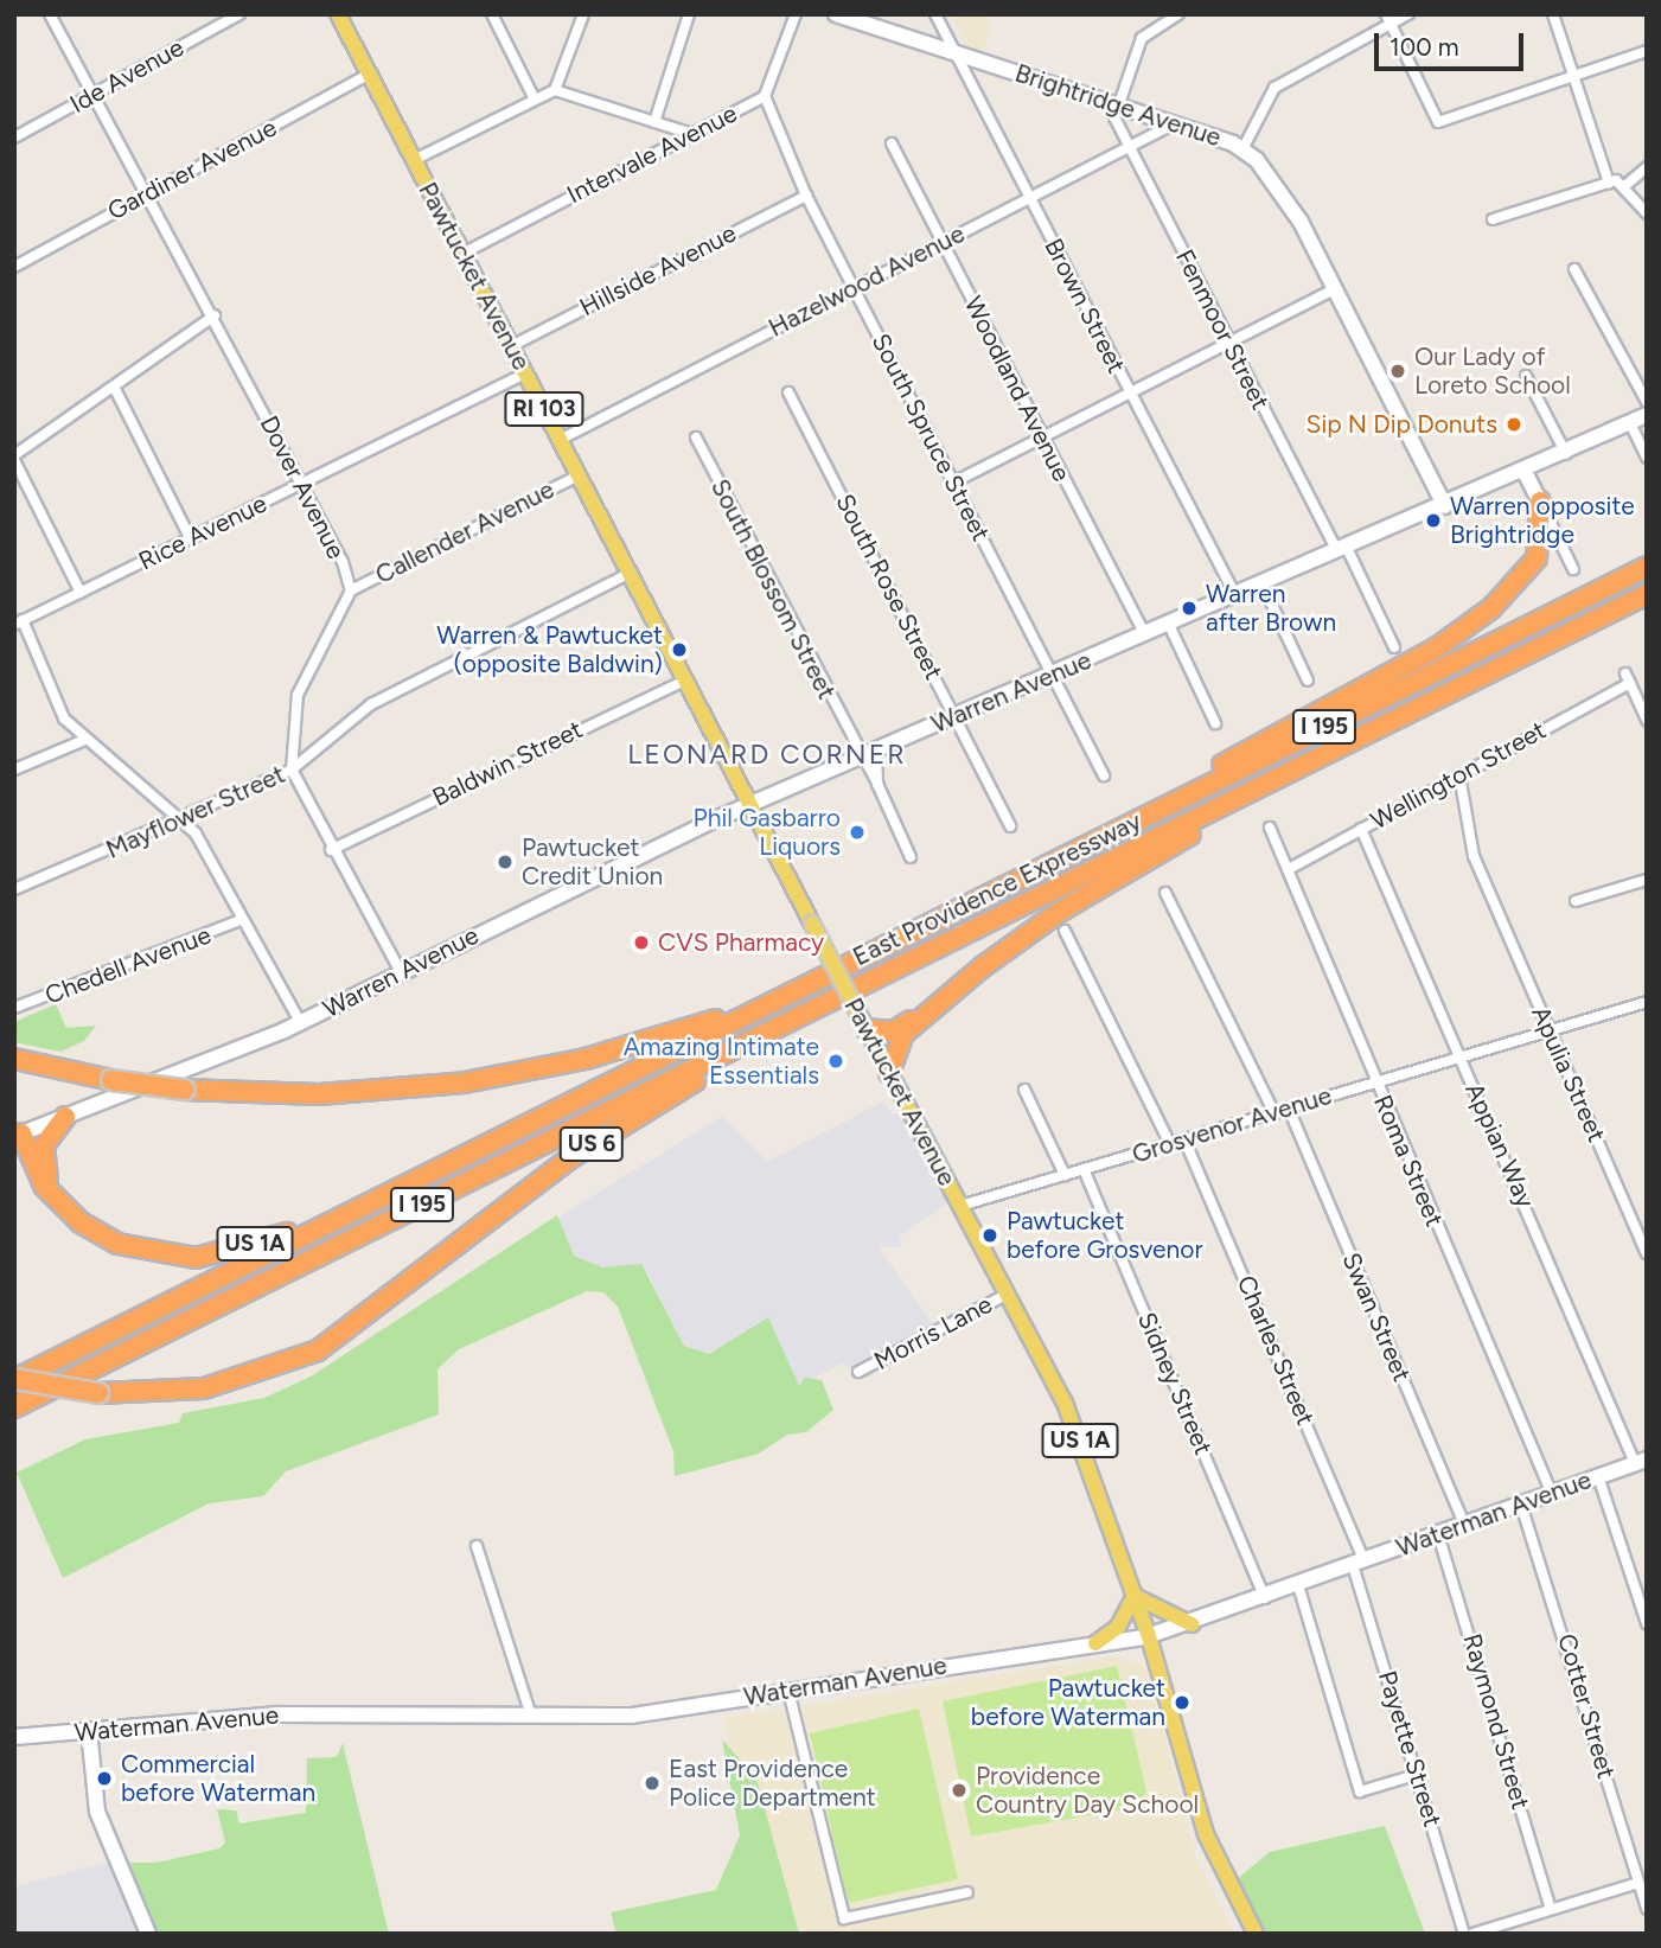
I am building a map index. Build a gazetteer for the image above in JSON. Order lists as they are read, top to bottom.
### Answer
{
  "streets": {
    "highway": [
      "I 195",
      "East Providence Expressway",
      "US 6",
      "US 1A"
    ],
    "main road": [
      "Brightridge Avenue",
      "Pawtucket Avenue",
      "RI 103",
      "Warren Avenue",
      "Waterman Avenue"
    ],
    "street": [
      "Ide Avenue",
      "Intervale Avenue",
      "Gardiner Avenue",
      "Hillside Avenue",
      "Hazelwood Avenue",
      "Brown Street",
      "Fenmoor Street",
      "Woodland Avenue",
      "South Spruce Street",
      "Dover Avenue",
      "Rice Avenue",
      "Callender Avenue",
      "South Rose Street",
      "South Blossom Street",
      "Baldwin Street",
      "Wellington Street",
      "Mayflower Street",
      "Chedell Avenue",
      "Apulia Street",
      "Grosvenor Avenue",
      "Appian Way",
      "Roma Street",
      "Swan Street",
      "Morris Lane",
      "Charles Street",
      "Sidney Street",
      "Cotter Street",
      "Raymond Street",
      "Payette Street"
    ]
  },
  "crossings": [
    ["Ide Avenue", "Dover Avenue"],
    ["Brightridge Avenue", "Hazelwood Avenue"],
    ["Brightridge Avenue", "Brown Street"],
    ["Brightridge Avenue", "Fenmoor Street"],
    ["Brightridge Avenue", "Warren Avenue"],
    ["Intervale Avenue", "Pawtucket Avenue"],
    ["Intervale Avenue", "South Spruce Street"],
    ["Gardiner Avenue", "Pawtucket Avenue"],
    ["Gardiner Avenue", "Dover Avenue"],
    ["Hillside Avenue", "Pawtucket Avenue"],
    ["Hillside Avenue", "South Spruce Street"],
    ["Pawtucket Avenue", "Hazelwood Avenue"],
    ["Pawtucket Avenue", "Rice Avenue"],
    ["Pawtucket Avenue", "Callender Avenue"],
    ["Pawtucket Avenue", "Warren Avenue"],
    ["Pawtucket Avenue", "Baldwin Street"],
    ["Pawtucket Avenue", "Mayflower Street"],
    ["Pawtucket Avenue", "Grosvenor Avenue"],
    ["Pawtucket Avenue", "Morris Lane"],
    ["Pawtucket Avenue", "Waterman Avenue"],
    ["Hazelwood Avenue", "Brown Street"],
    ["Hazelwood Avenue", "Fenmoor Street"],
    ["Hazelwood Avenue", "Woodland Avenue"],
    ["Hazelwood Avenue", "South Spruce Street"],
    ["Brown Street", "Warren Avenue"],
    ["Fenmoor Street", "Warren Avenue"],
    ["Woodland Avenue", "Warren Avenue"],
    ["South Spruce Street", "Warren Avenue"],
    ["Dover Avenue", "Rice Avenue"],
    ["Dover Avenue", "Callender Avenue"],
    ["Dover Avenue", "Mayflower Street"],
    ["South Rose Street", "Warren Avenue"],
    ["South Blossom Street", "Warren Avenue"],
    ["Wellington Street", "Apulia Street"],
    ["Wellington Street", "Appian Way"],
    ["Wellington Street", "Roma Street"],
    ["East Providence Expressway", "US 6"],
    ["East Providence Expressway", "US 1A"],
    ["Apulia Street", "Grosvenor Avenue"],
    ["Grosvenor Avenue", "Appian Way"],
    ["Grosvenor Avenue", "Roma Street"],
    ["Grosvenor Avenue", "Swan Street"],
    ["Grosvenor Avenue", "Charles Street"],
    ["Grosvenor Avenue", "Sidney Street"],
    ["Appian Way", "Waterman Avenue"],
    ["Roma Street", "Waterman Avenue"],
    ["Swan Street", "Waterman Avenue"],
    ["Charles Street", "Waterman Avenue"],
    ["Charles Street", "Payette Street"],
    ["Sidney Street", "Waterman Avenue"],
    ["Waterman Avenue", "Cotter Street"],
    ["Waterman Avenue", "Raymond Street"],
    ["Waterman Avenue", "Payette Street"]
  ],
  "districts": ["LEONARD CORNER"],
  "places": [
    "Our Lady of Loreto School",
    "Sip N Dip Donuts",
    "Warren opposite Brightridge",
    "Warren after Brown",
    "Warren & Pawtucket (opposite Baldwin)",
    "Phil Gasbarro Liquors",
    "Pawtucket Credit Union",
    "CVS Pharmacy",
    "Amazing Intimate Essentials",
    "Pawtucket before Grosvenor",
    "Pawtucket before Waterman",
    "Commercial before Waterman",
    "East Providence Police Department",
    "Providence Country Day School"
  ],
  "scale_bar": "100 m"
}
